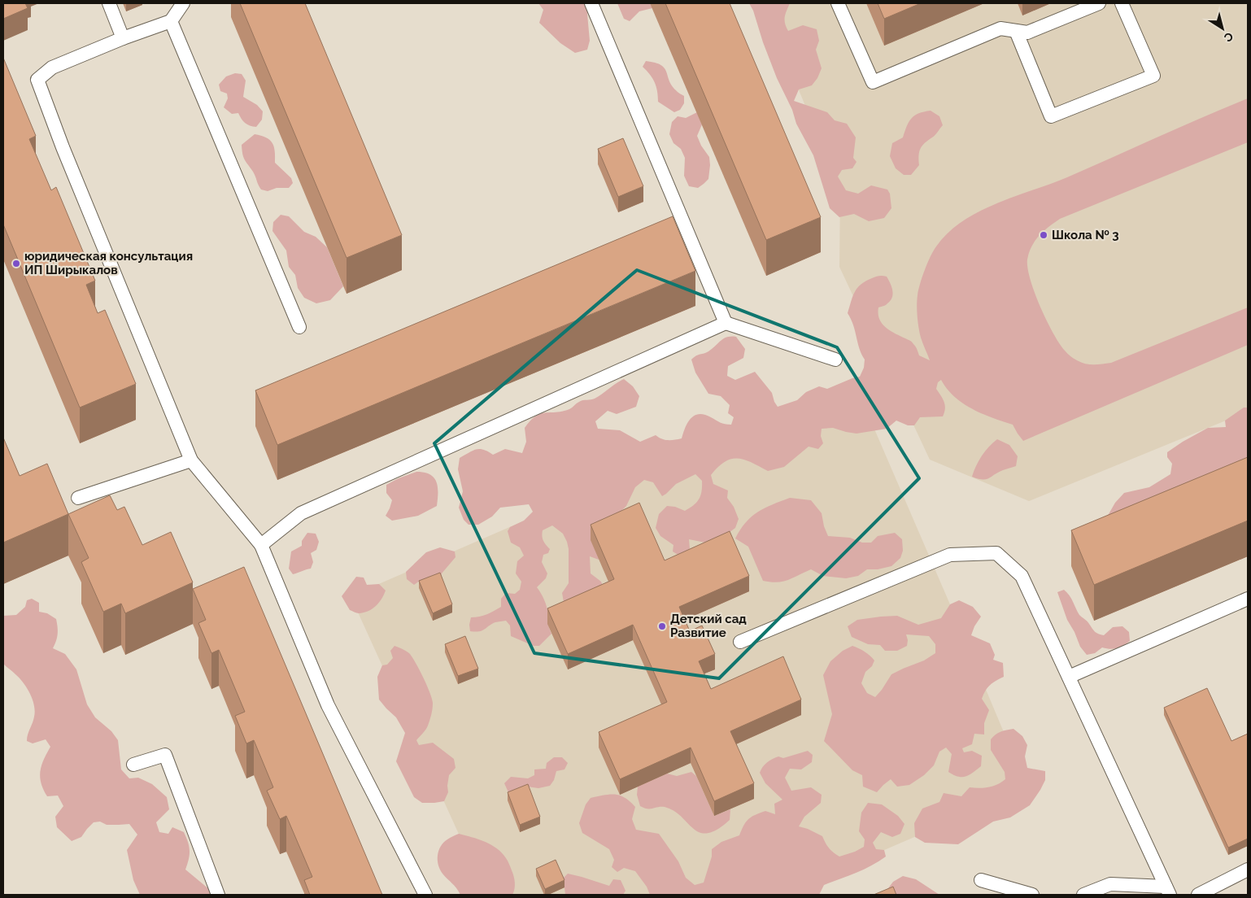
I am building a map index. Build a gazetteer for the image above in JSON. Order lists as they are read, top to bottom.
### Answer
{
  "places": ["Школа № 3", "юридическая консультация ИП Ширыкалов", "Детский сад Развитие"],
  "north": "bottom right"
}
